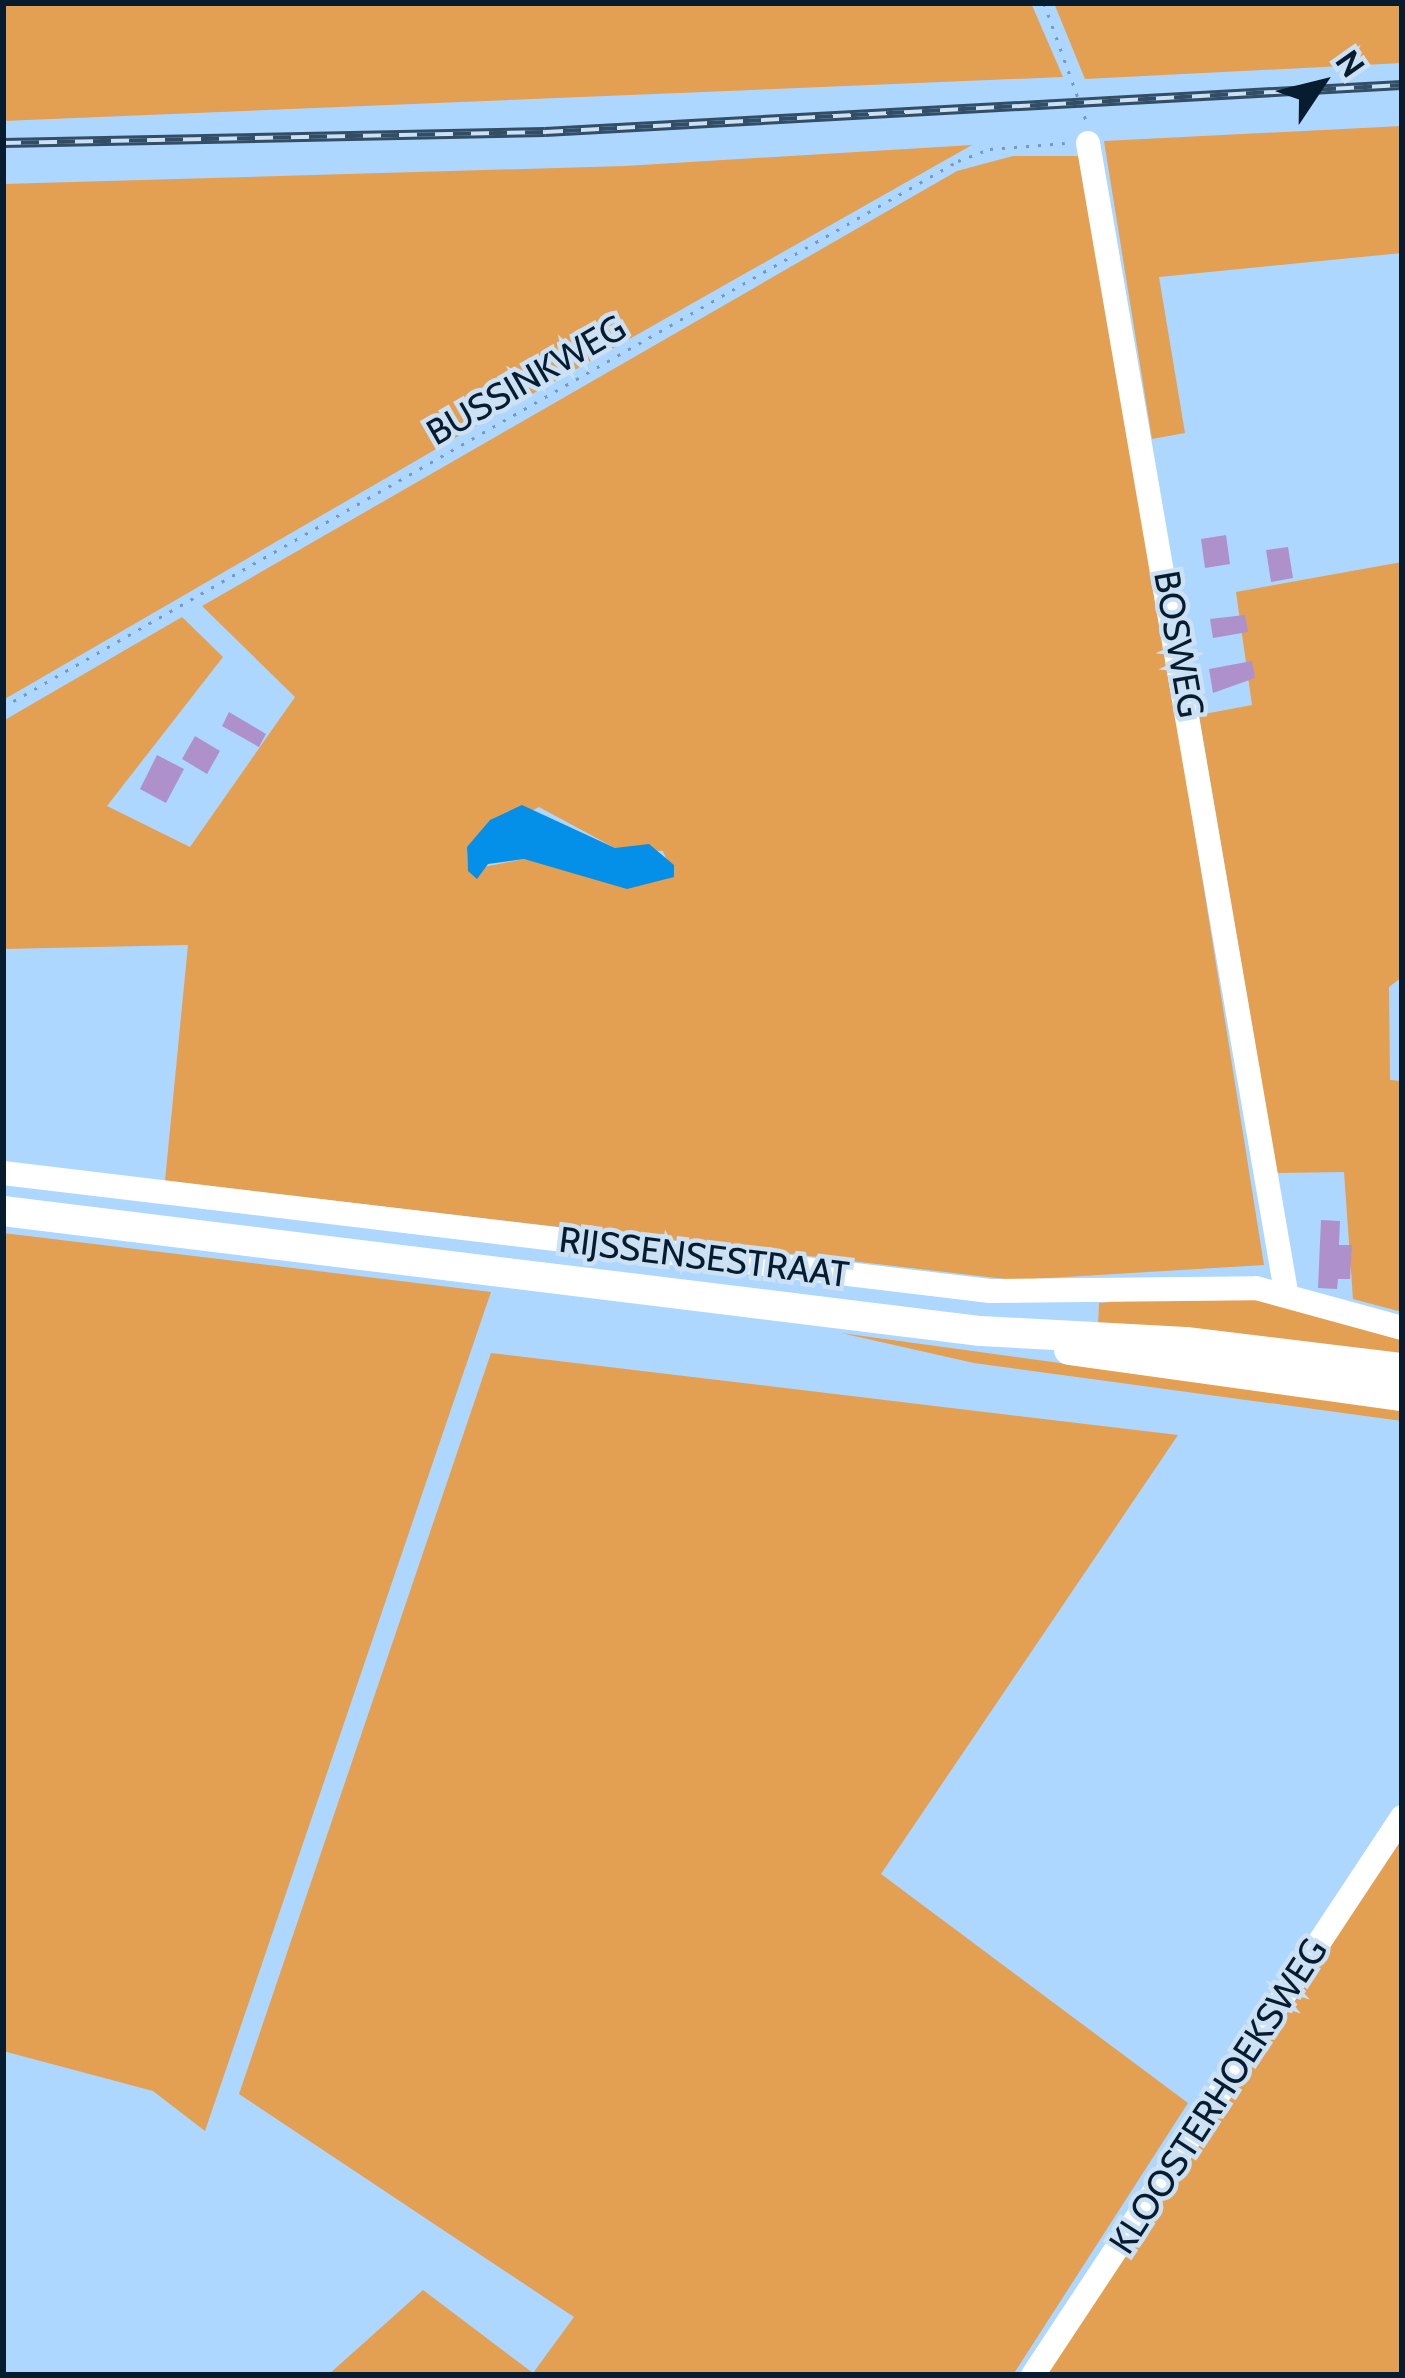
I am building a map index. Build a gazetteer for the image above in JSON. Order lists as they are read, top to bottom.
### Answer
{
  "streets": {
    "main road": ["RIJSSENSESTRAAT"],
    "street": ["BOSWEG", "KLOOSTERHOEKSWEG"],
    "path": ["BUSSINKWEG"]
  },
  "crossings": [
    ["BUSSINKWEG", "BOSWEG"],
    ["BOSWEG", "RIJSSENSESTRAAT"]
  ],
  "north": "top right"
}
